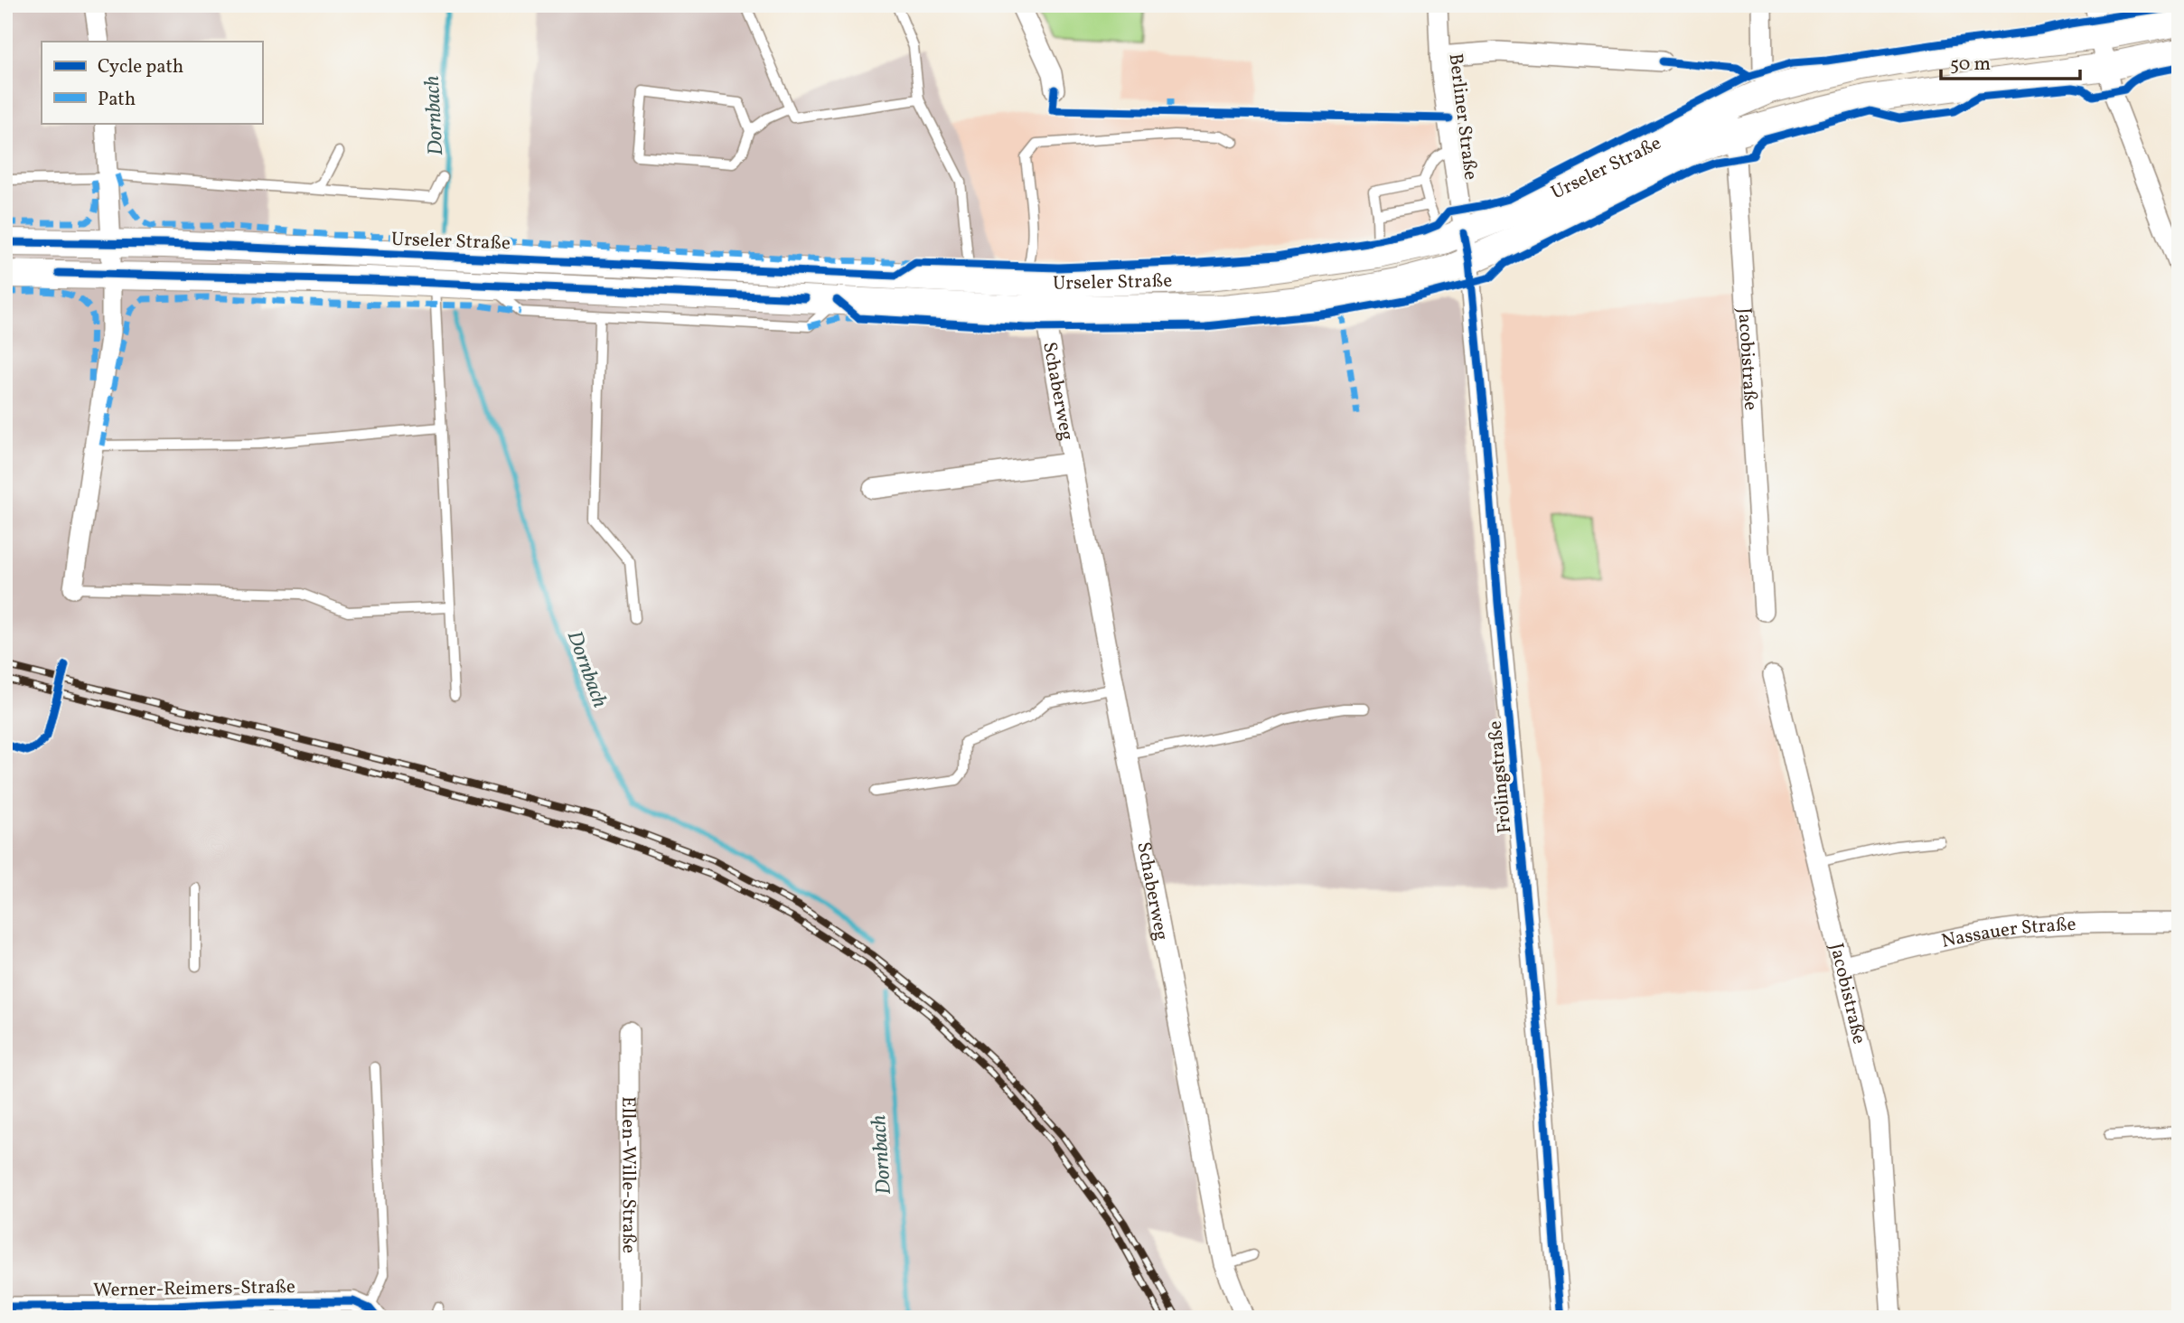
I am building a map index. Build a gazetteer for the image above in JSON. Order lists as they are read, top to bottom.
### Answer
{
  "streets": {
    "street": [
      "Berliner Straße",
      "Urseler Straße",
      "Jacobistraße",
      "Schaberweg",
      "Frölingstraße",
      "Nassauer Straße",
      "Ellen-Wille-Straße",
      "Werner-Reimers-Straße"
    ]
  },
  "crossings": [
    ["Berliner Straße", "Urseler Straße"],
    ["Berliner Straße", "Frölingstraße"],
    ["Urseler Straße", "Jacobistraße"],
    ["Urseler Straße", "Schaberweg"],
    ["Urseler Straße", "Frölingstraße"],
    ["Jacobistraße", "Nassauer Straße"]
  ],
  "water": ["Dornbach"],
  "legend": ["Cycle path", "Path"],
  "scale_bar": "50 m"
}
